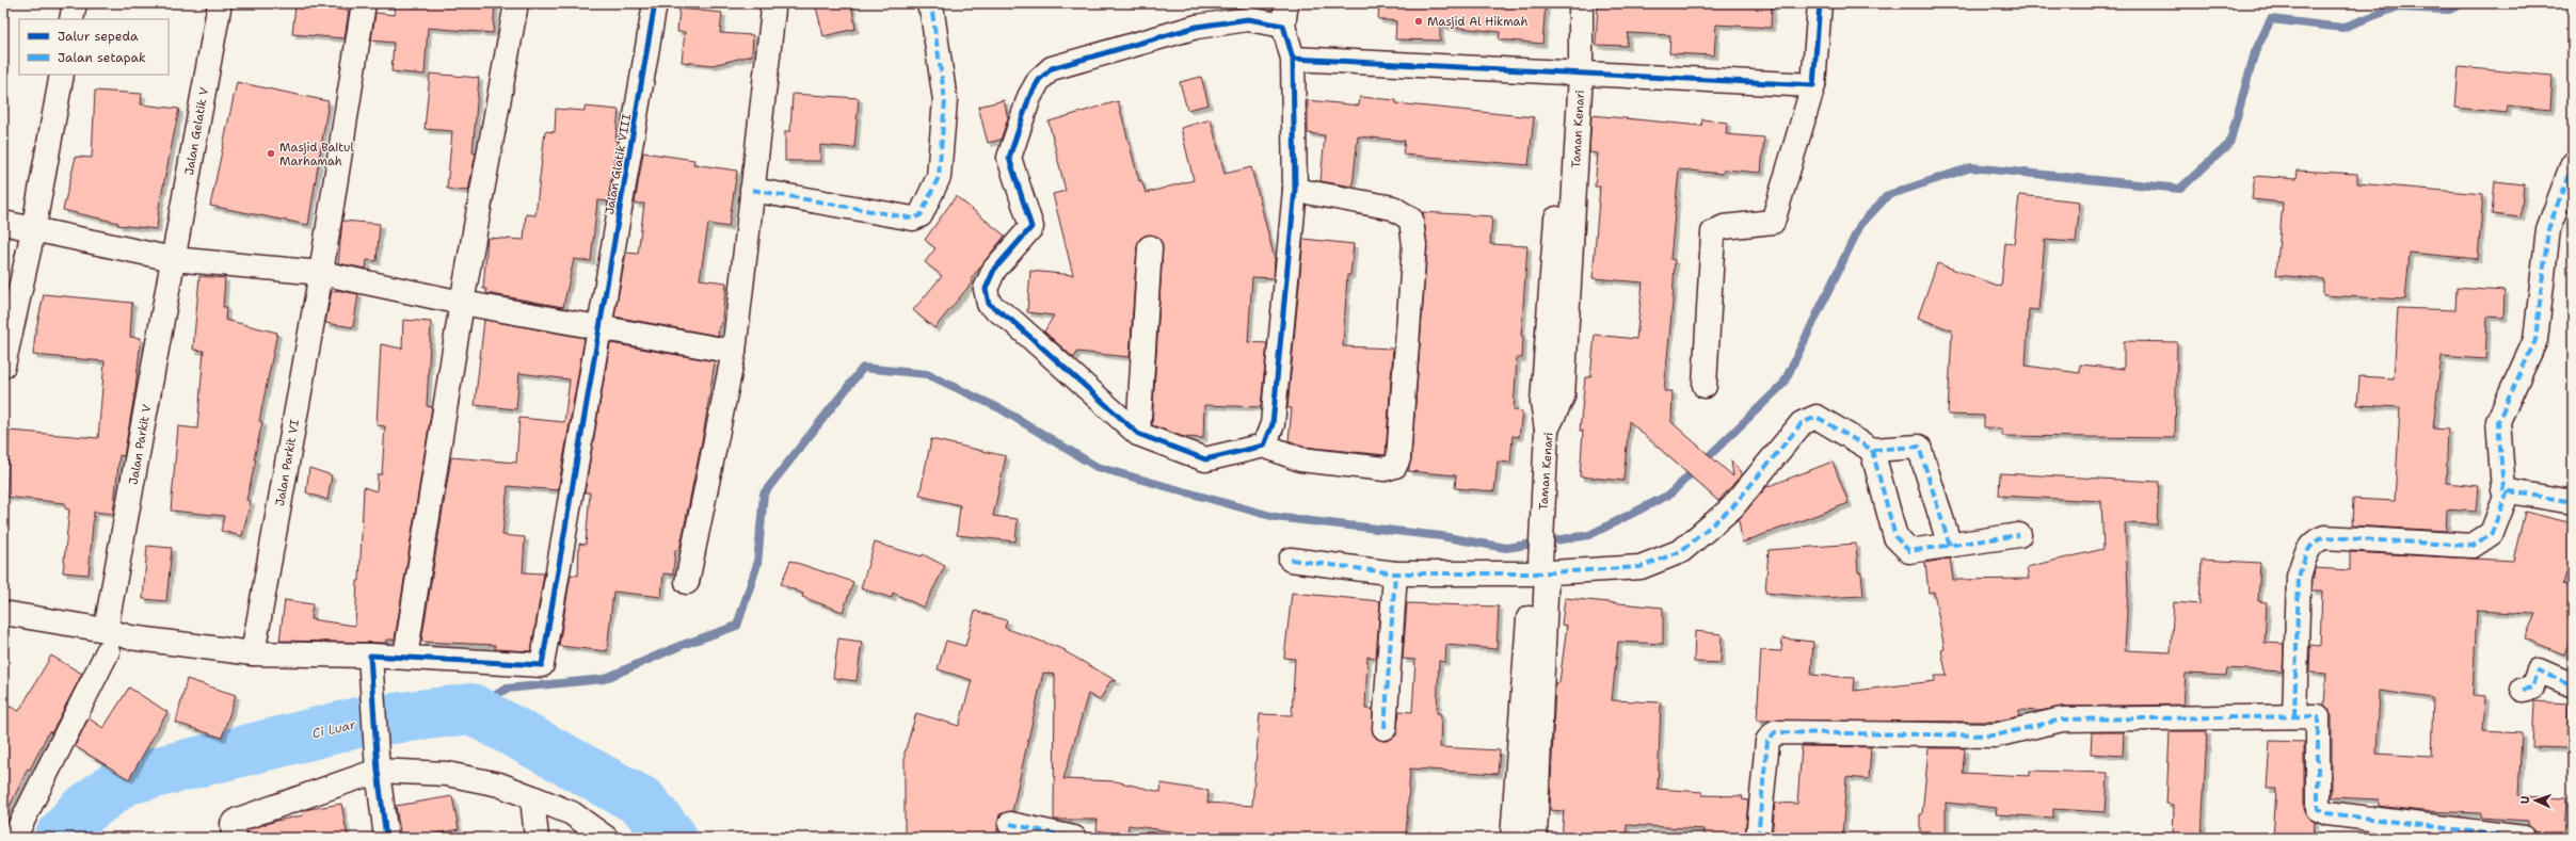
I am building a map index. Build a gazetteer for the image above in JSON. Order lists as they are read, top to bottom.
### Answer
{
  "streets": {
    "street": [
      "Taman Kenari",
      "Jalan Gelatik V",
      "Jalan Glatik VIII",
      "Jalan Parkit V",
      "Jalan Parkit VI"
    ]
  },
  "crossings": [
    ["Jalan Gelatik V", "Jalan Parkit V"]
  ],
  "water": ["Ci Luar"],
  "places": ["Masjid Al Hikmah", "Masjid Baitul Marhamah"],
  "legend": ["Jalur sepeda", "Jalan setapak"],
  "north": "left"
}
